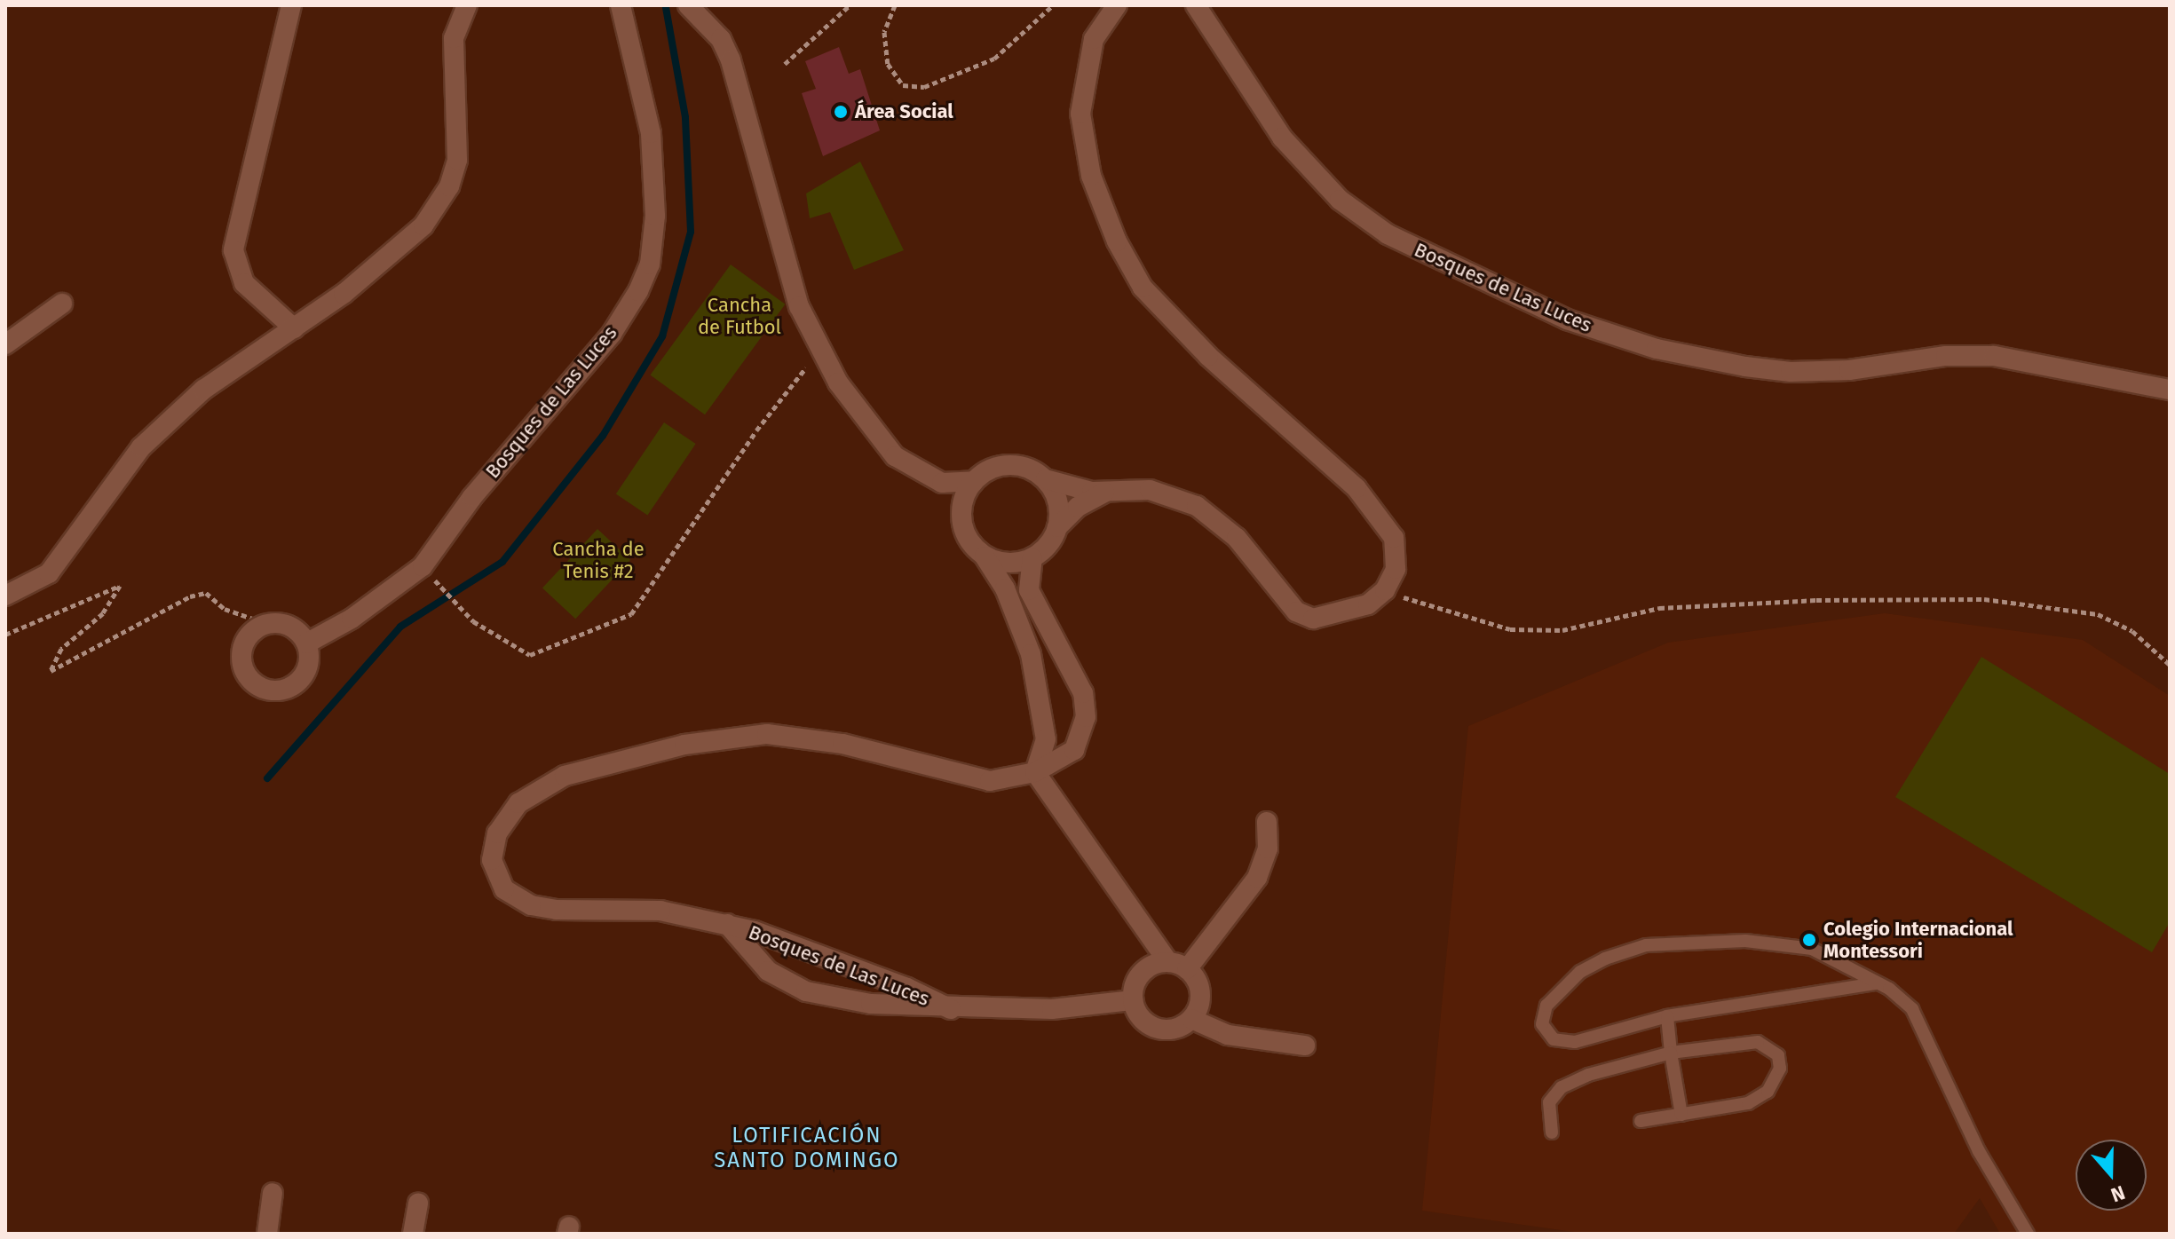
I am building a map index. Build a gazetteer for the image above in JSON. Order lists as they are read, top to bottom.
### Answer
{
  "streets": {
    "street": ["Bosques de Las Luces"]
  },
  "districts": ["LOTIFICACIÓN SANTO DOMINGO"],
  "parks": ["Cancha de Futbol", "Cancha de Tenis #2"],
  "places": ["Área Social", "Colegio Internacional Montessori"],
  "north": "bottom"
}
